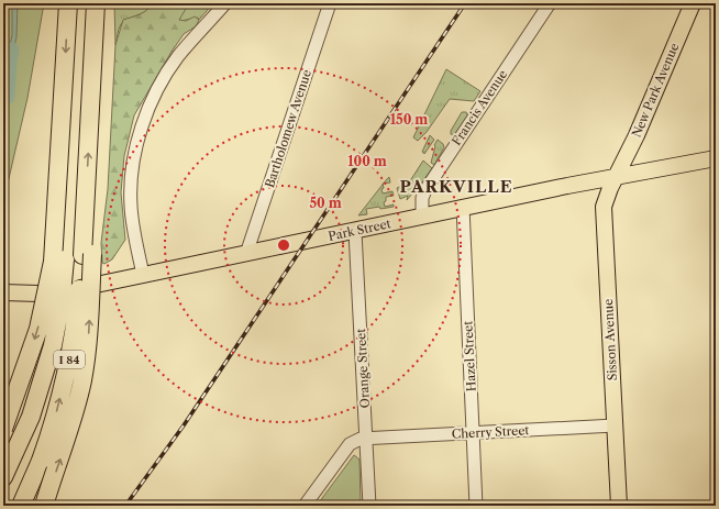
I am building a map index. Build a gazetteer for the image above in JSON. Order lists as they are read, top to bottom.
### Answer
{
  "streets": {
    "highway": ["I 84"],
    "main road": ["New Park Avenue", "Park Street", "Sisson Avenue"],
    "street": [
      "Francis Avenue",
      "Bartholomew Avenue",
      "Hazel Street",
      "Orange Street",
      "Cherry Street"
    ]
  },
  "crossings": [
    ["New Park Avenue", "Park Street"],
    ["New Park Avenue", "Sisson Avenue"],
    ["Francis Avenue", "Park Street"],
    ["Bartholomew Avenue", "Park Street"],
    ["Park Street", "Sisson Avenue"],
    ["Park Street", "Hazel Street"],
    ["Park Street", "Orange Street"],
    ["Sisson Avenue", "Cherry Street"],
    ["Hazel Street", "Cherry Street"],
    ["Orange Street", "Cherry Street"]
  ],
  "districts": ["PARKVILLE"],
  "rings": ["150 m", "100 m", "50 m"]
}
